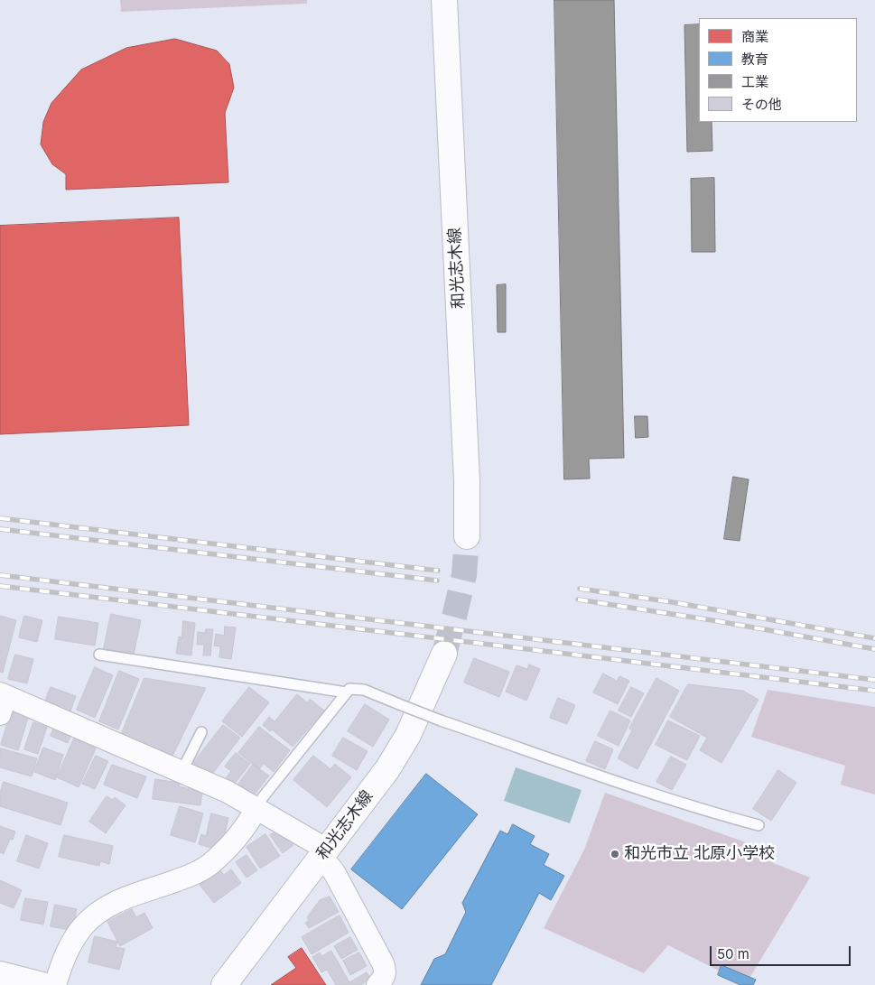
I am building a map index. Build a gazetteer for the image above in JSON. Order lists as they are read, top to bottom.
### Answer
{
  "streets": {
    "main road": ["和光志木線"]
  },
  "places": ["和光市立 北原小学校"],
  "legend": [
    "商業",
    "教育",
    "工業",
    "その他"
  ],
  "scale_bar": "50 m"
}
